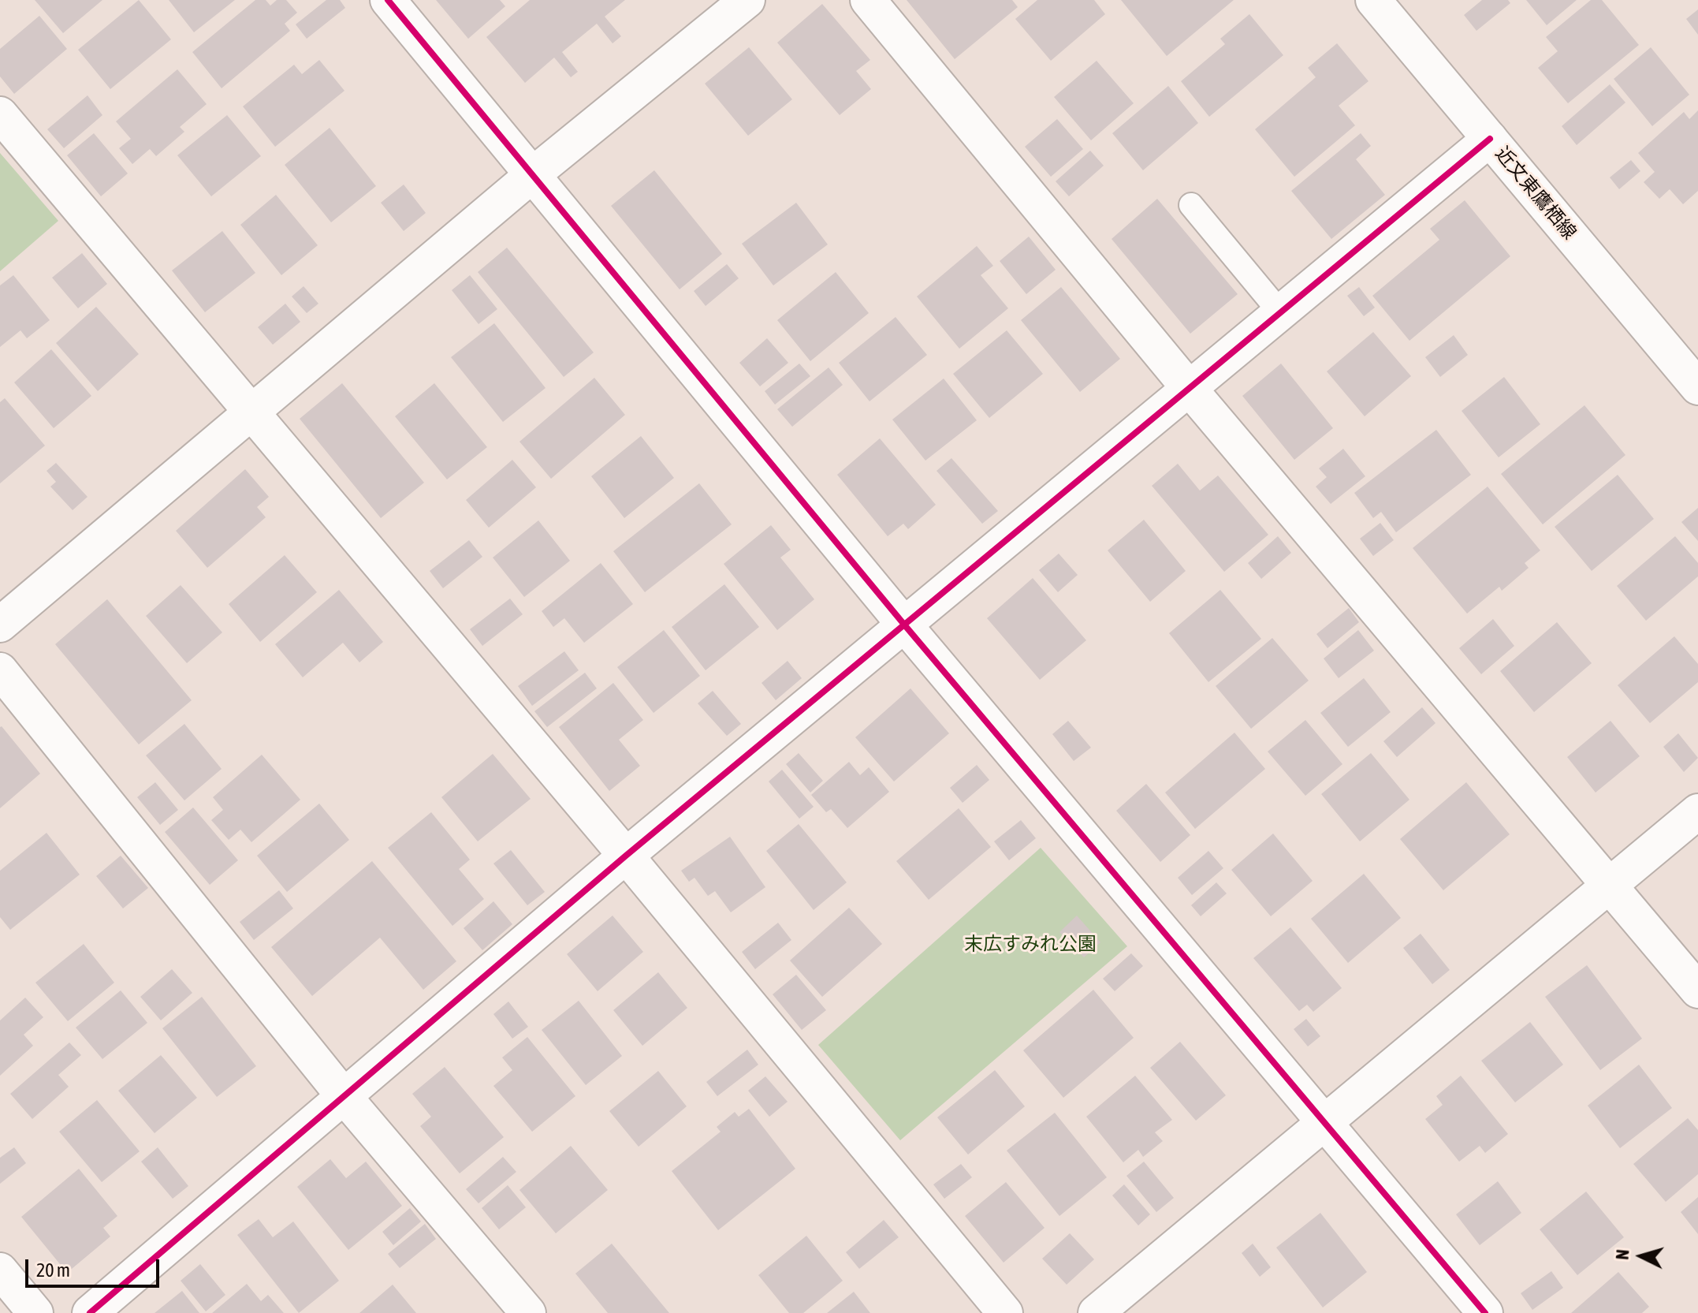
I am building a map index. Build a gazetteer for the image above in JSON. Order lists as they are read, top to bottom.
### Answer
{
  "streets": {
    "street": ["近文東鷹栖線"]
  },
  "parks": ["末広すみれ公園"],
  "scale_bar": "20 m",
  "north": "left"
}
